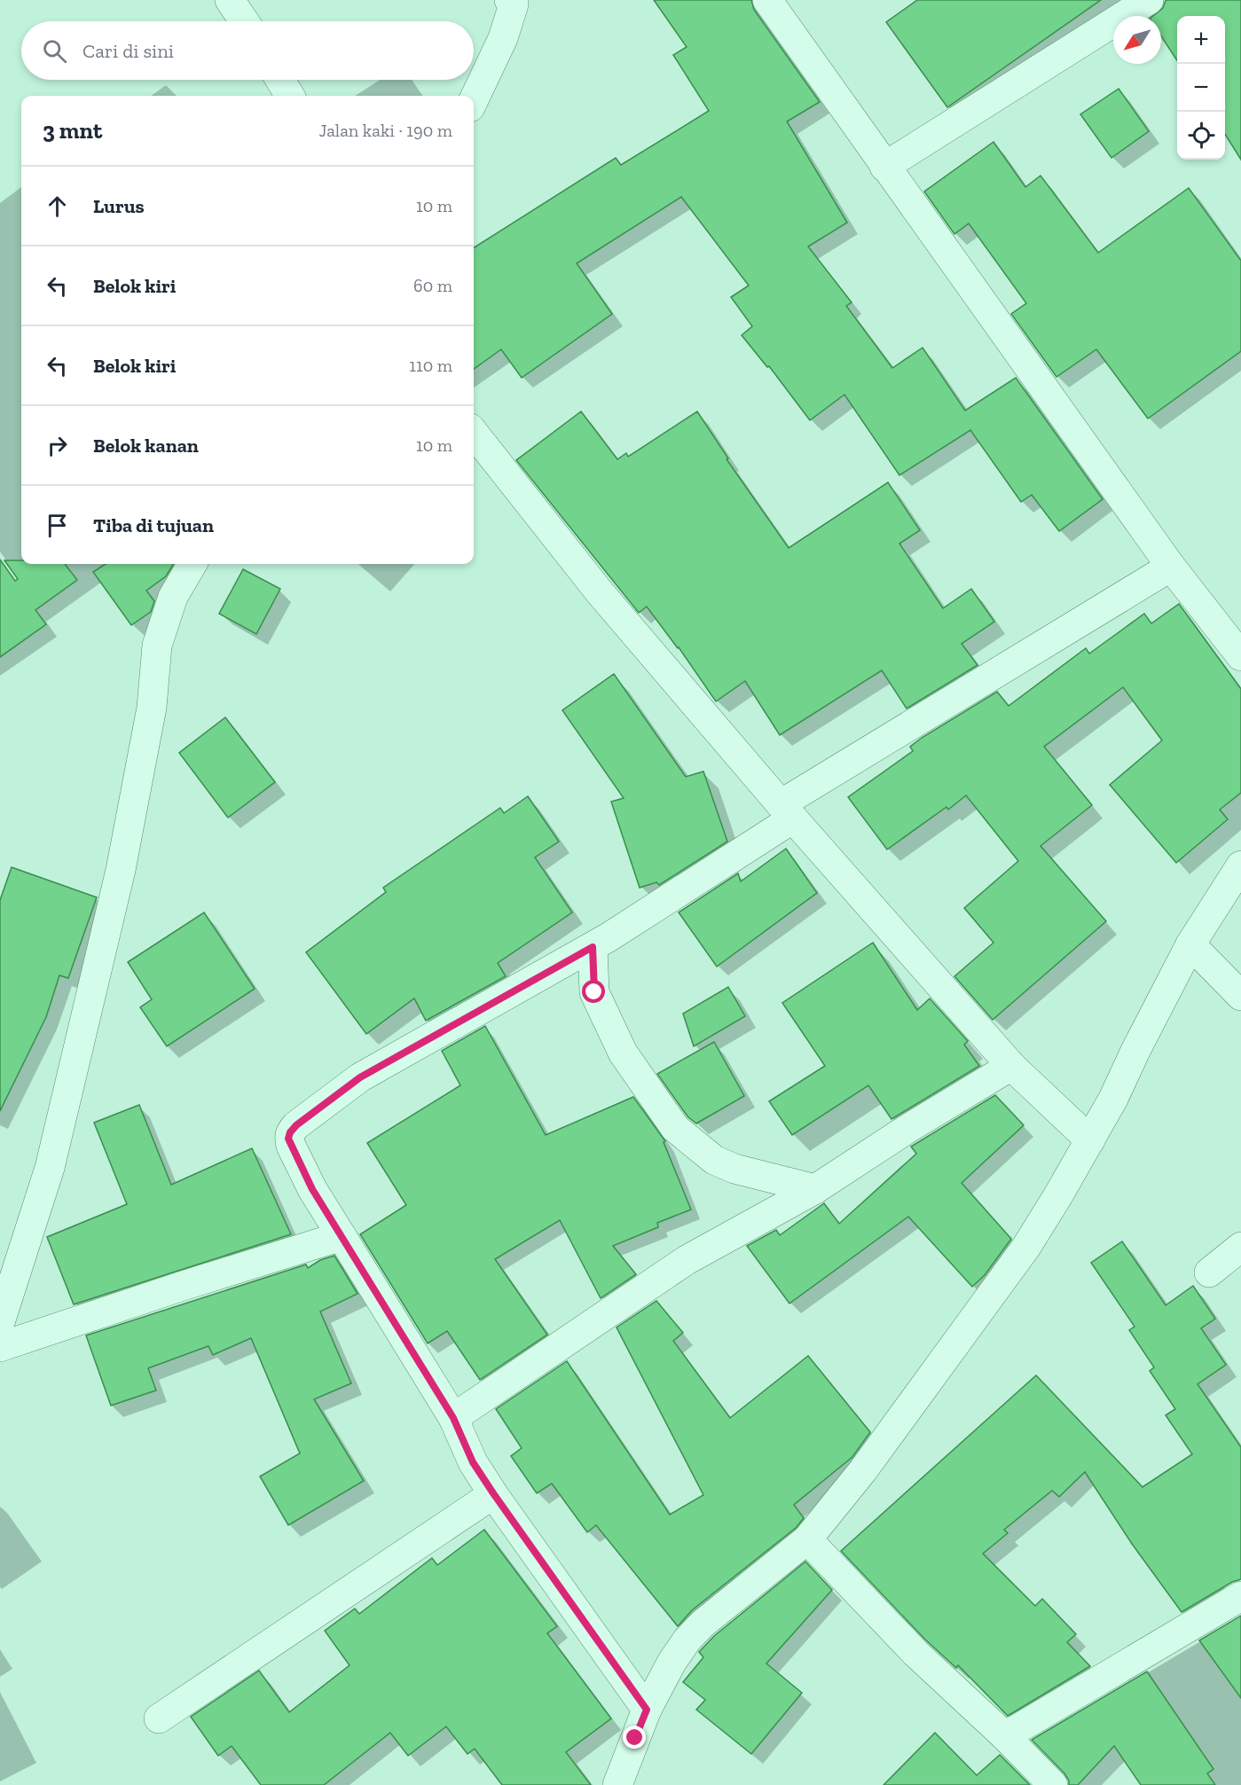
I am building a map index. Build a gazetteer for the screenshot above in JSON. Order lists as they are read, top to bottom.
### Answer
{
  "north": "bottom left",
  "page": {
    "map_buttons": ["+", "−"],
    "search": "Cari di sini",
    "heading": ["3 mnt", "Jalan kaki · 190 m"],
    "list": [
      ["Lurus", "10 m"],
      ["Belok kiri", "60 m"],
      ["Belok kiri", "110 m"],
      ["Belok kanan", "10 m"],
      "Tiba di tujuan"
    ]
  }
}
